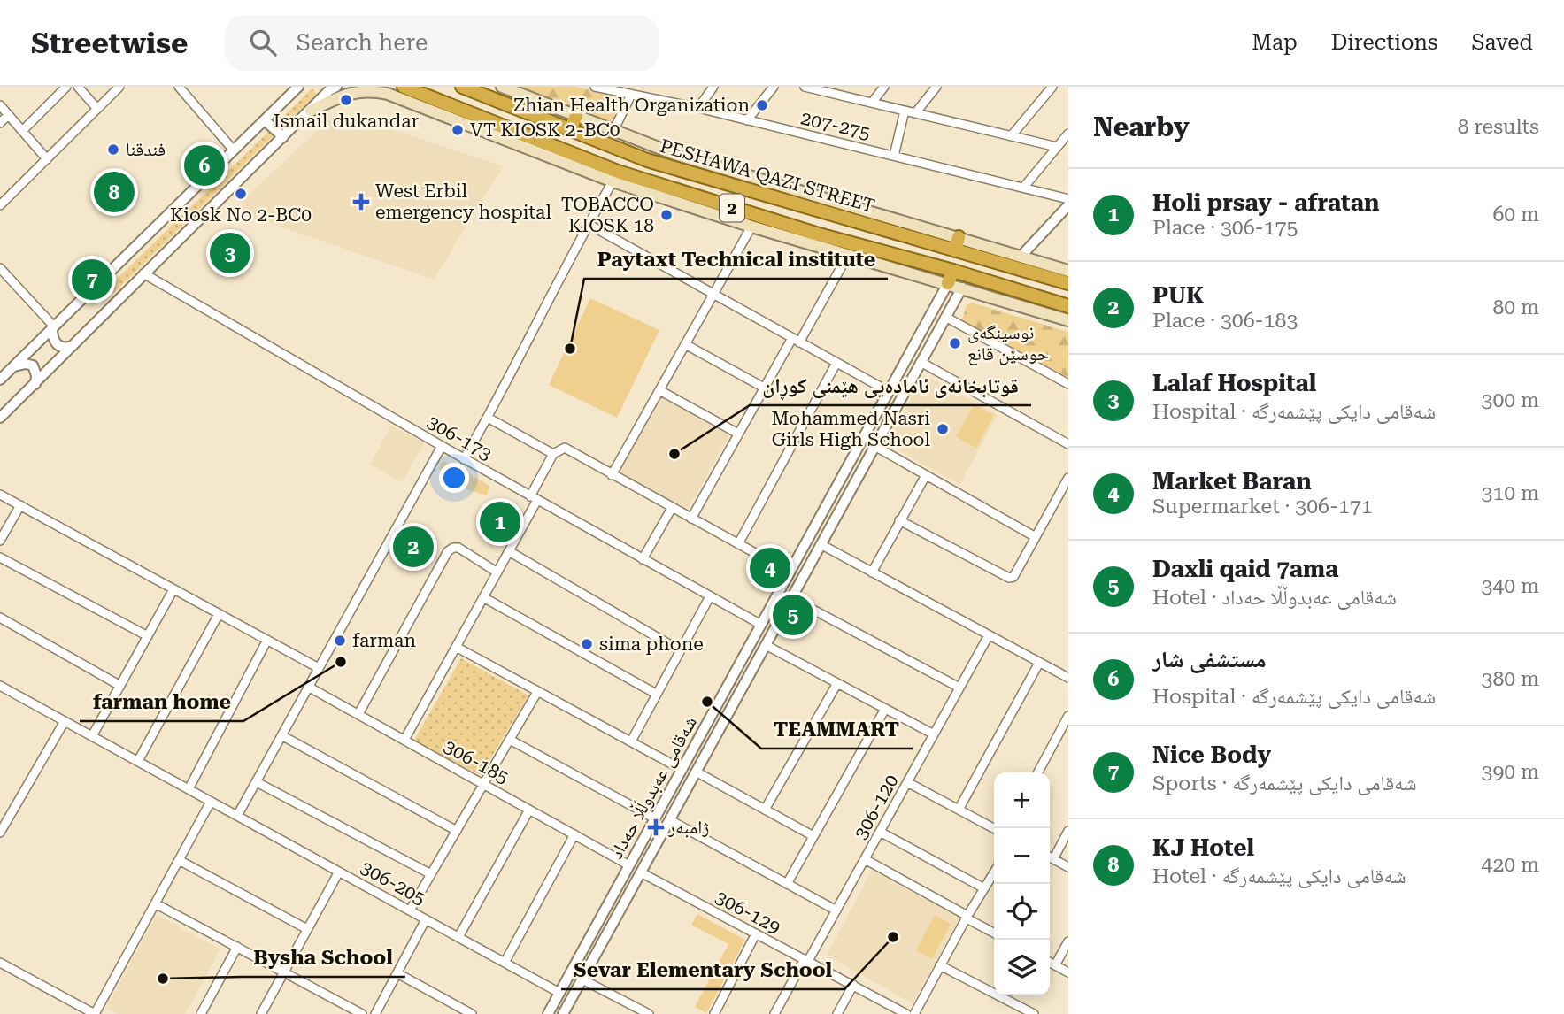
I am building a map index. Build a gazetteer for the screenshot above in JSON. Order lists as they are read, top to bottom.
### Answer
{
  "streets": {
    "highway": ["PESHAWA QAZI STREET", "2"],
    "street": [
      "207-275",
      "306-173",
      "306-185",
      "شەقامی عەبدوڵڵا حەداد",
      "306-120",
      "306-205",
      "306-129"
    ]
  },
  "crossings": [
    ["PESHAWA QAZI STREET", "شەقامی عەبدوڵڵا حەداد"],
    ["306-173", "شەقامی عەبدوڵڵا حەداد"],
    ["306-185", "شەقامی عەبدوڵڵا حەداد"],
    ["شەقامی عەبدوڵڵا حەداد", "306-205"],
    ["شەقامی عەبدوڵڵا حەداد", "306-129"],
    ["306-120", "306-129"]
  ],
  "places": {
    "other": [
      "Ismail dukandar",
      "Zhian Health Organization",
      "VT KIOSK 2-BC0",
      "فندقنا",
      "Kiosk No 2-BC0",
      "TOBACCO KIOSK 18",
      "نوسینگەی حوسێن قانع",
      "Paytaxt Technical institute",
      "Mohammed Nasri Girls High School",
      "قوتابخانەی ئامادەیی هێمنی کوڕان",
      "farman",
      "sima phone",
      "farman home",
      "TEAMMART",
      "Sevar Elementary School",
      "Bysha School"
    ],
    "health": ["West Erbil emergency hospital", "ژامبەر"]
  },
  "page": {
    "header": "Streetwise",
    "search": "Search here",
    "nav": ["Map", "Directions", "Saved"],
    "heading": ["Nearby", "8 results"],
    "pins": [
      "6",
      "8",
      "3",
      "7",
      "1",
      "2",
      "4",
      "5"
    ],
    "list": [
      {
        "mark": "1",
        "name": "Holi prsay - afratan",
        "note": "Place · 306-175",
        "value": "60 m"
      },
      {
        "mark": "2",
        "name": "PUK",
        "note": "Place · 306-183",
        "value": "80 m"
      },
      {
        "mark": "3",
        "name": "Lalaf Hospital",
        "note": "Hospital · شەقامی دایکی پێشمەرگە",
        "value": "300 m"
      },
      {
        "mark": "4",
        "name": "Market Baran",
        "note": "Supermarket · 306-171",
        "value": "310 m"
      },
      {
        "mark": "5",
        "name": "Daxli qaid 7ama",
        "note": "Hotel · شەقامی عەبدوڵڵا حەداد",
        "value": "340 m"
      },
      {
        "mark": "6",
        "name": "مستشفى شار",
        "note": "Hospital · شەقامی دایکی پێشمەرگە",
        "value": "380 m"
      },
      {
        "mark": "7",
        "name": "Nice Body",
        "note": "Sports · شەقامی دایکی پێشمەرگە",
        "value": "390 m"
      },
      {
        "mark": "8",
        "name": "KJ Hotel",
        "note": "Hotel · شەقامی دایکی پێشمەرگە",
        "value": "420 m"
      }
    ],
    "map_buttons": ["+", "−"]
  }
}
